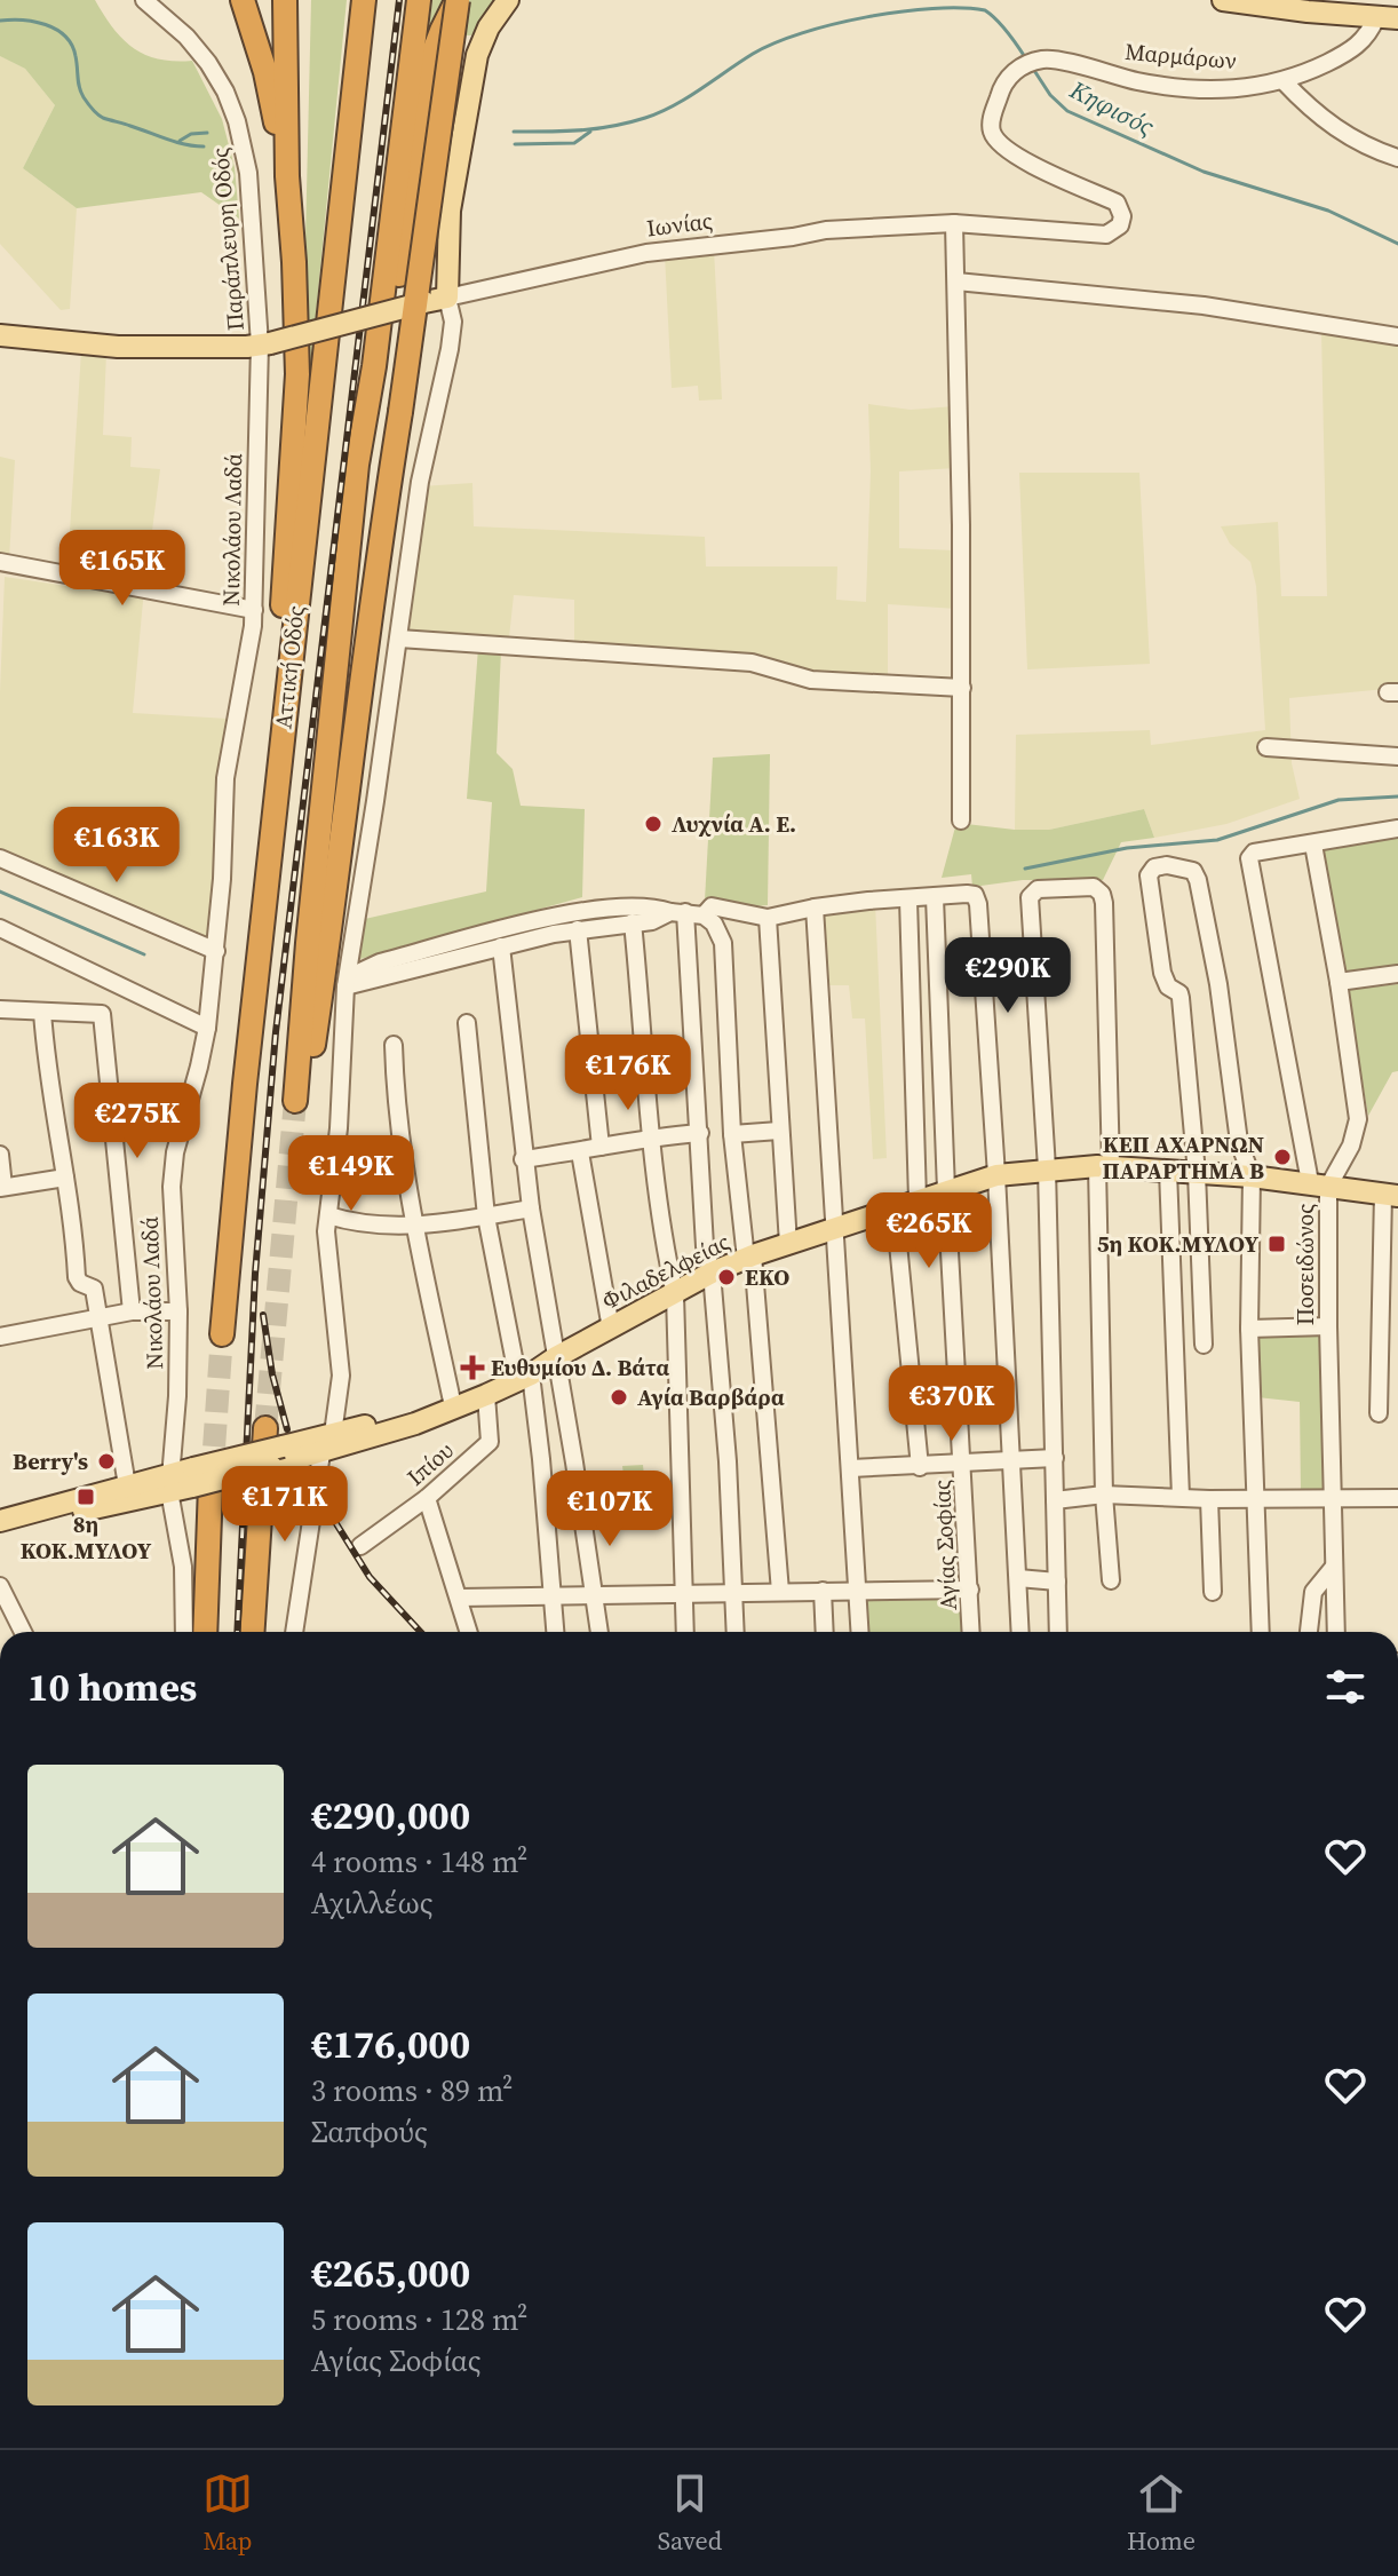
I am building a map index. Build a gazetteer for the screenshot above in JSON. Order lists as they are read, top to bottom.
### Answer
{
  "streets": {
    "highway": ["Αττική Οδός"],
    "main road": ["Ιωνίας", "Φιλαδελφείας"],
    "street": [
      "Μαρμάρων",
      "Παράπλευρη Οδός",
      "Νικολάου Λαδά",
      "Ποσειδώνος",
      "Ιπίου",
      "Αγίας Σοφίας"
    ]
  },
  "crossings": [
    ["Μαρμάρων", "Ιωνίας"],
    ["Ιωνίας", "Παράπλευρη Οδός"],
    ["Ιωνίας", "Νικολάου Λαδά"],
    ["Παράπλευρη Οδός", "Νικολάου Λαδά"],
    ["Νικολάου Λαδά", "Φιλαδελφείας"],
    ["Ποσειδώνος", "Φιλαδελφείας"],
    ["Φιλαδελφείας", "Ιπίου"],
    ["Φιλαδελφείας", "Αγίας Σοφίας"]
  ],
  "water": ["Κηφισός"],
  "places": {
    "other": [
      "Λυχνία A. E.",
      "ΚΕΠ ΑΧΑΡΝΩΝ ΠΑΡΑΡΤΗΜΑ Β",
      "EKO",
      "Αγία Βαρβάρα",
      "Berry's"
    ],
    "transit": ["5η ΚΟΚ.ΜΥΛΟΥ", "8η ΚΟΚ.ΜΥΛΟΥ"],
    "health": ["Ευθυμίου Δ. Βάτα"]
  },
  "page": {
    "price": [
      "€165K",
      "€163K",
      "€290K",
      "€176K",
      "€275K",
      "€149K",
      "€265K",
      "€370K",
      "€171K",
      "€107K"
    ],
    "heading": "10 homes",
    "list": [
      {
        "name": "€290,000",
        "note": "4 rooms · 148 m² · Αχιλλέως"
      },
      {
        "name": "€176,000",
        "note": "3 rooms · 89 m² · Σαπφούς"
      },
      {
        "name": "€265,000",
        "note": "5 rooms · 128 m² · Αγίας Σοφίας"
      }
    ],
    "tabs": ["Map", "Saved", "Home"]
  }
}
